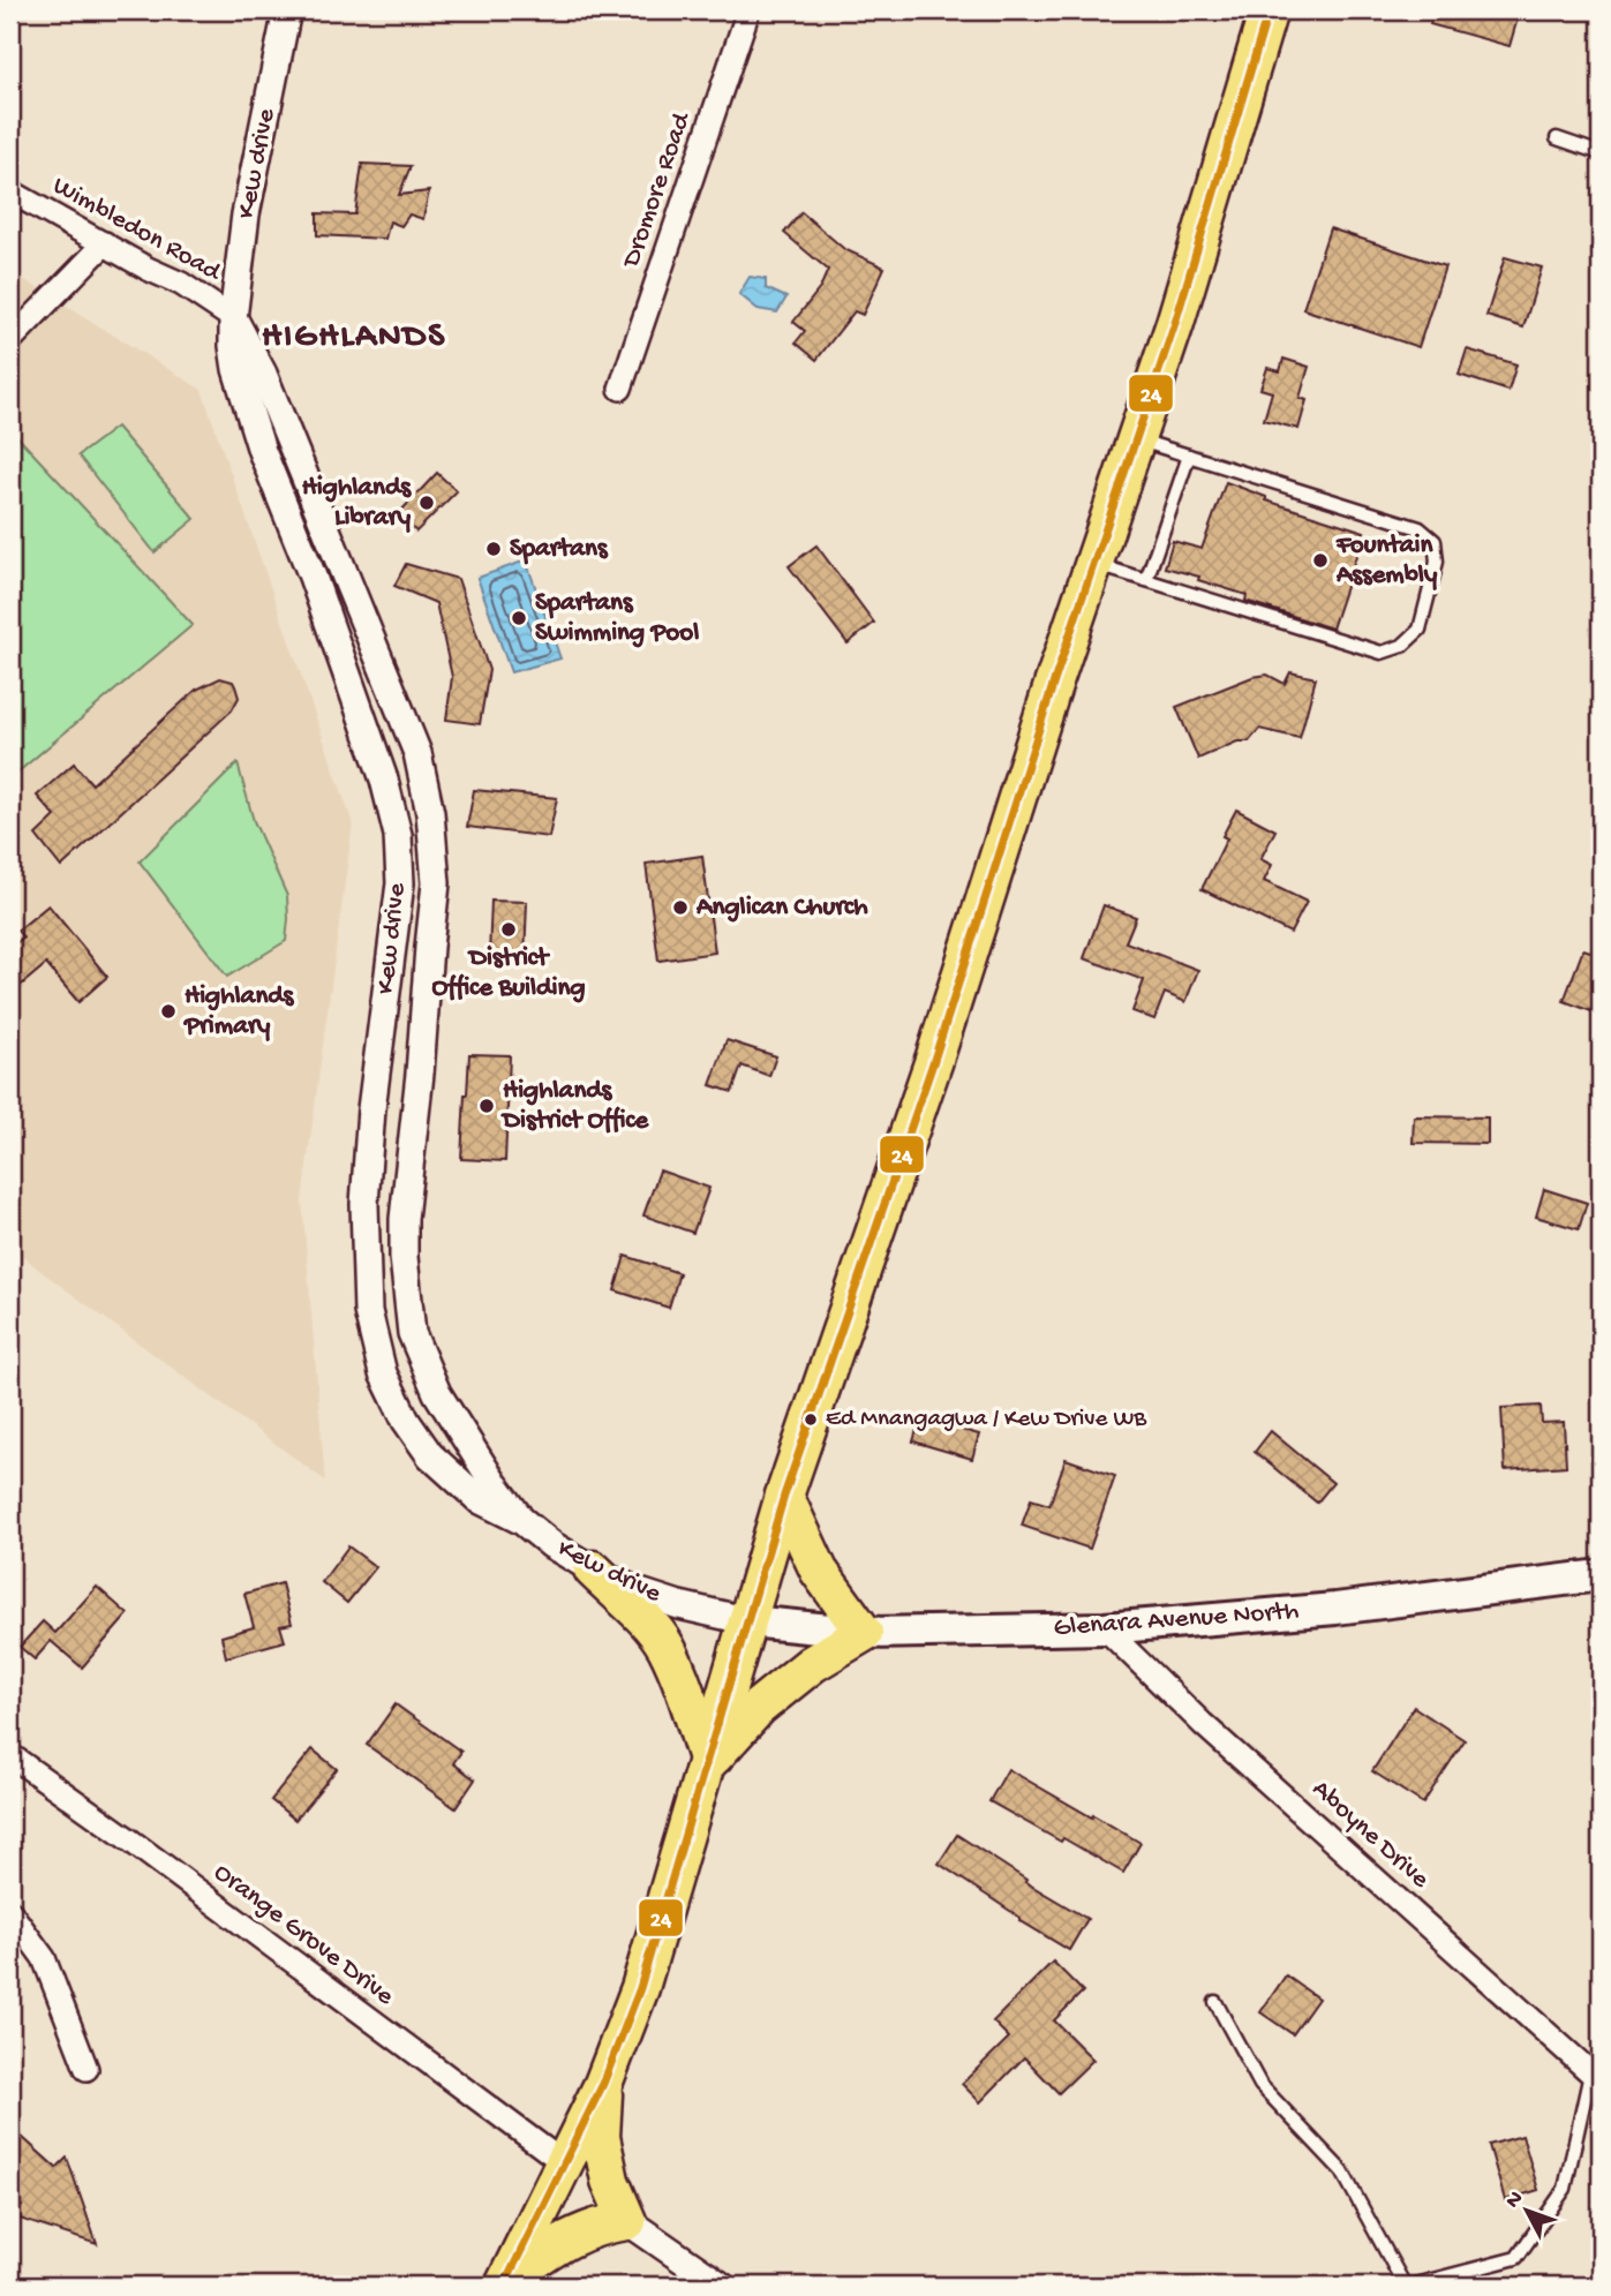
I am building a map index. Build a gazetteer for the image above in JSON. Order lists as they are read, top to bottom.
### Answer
{
  "streets": {
    "main road": ["Glenara Avenue North"],
    "street": [
      "Kew drive",
      "Dromore Road",
      "Wimbledon Road",
      "Aboyne Drive",
      "Orange Grove Drive"
    ]
  },
  "crossings": [
    ["Kew drive", "Wimbledon Road"],
    ["Kew drive", "Glenara Avenue North"],
    ["Glenara Avenue North", "Aboyne Drive"]
  ],
  "districts": ["HIGHLANDS"],
  "places": [
    "Highlands Library",
    "Spartans",
    "Fountain Assembly",
    "Spartans Swimming Pool",
    "Anglican Church",
    "District Office Building",
    "Highlands Primary",
    "Highlands District Office",
    "Ed Mnangagwa / Kew Drive WB"
  ],
  "lines": ["transit line 24"],
  "north": "top left"
}
